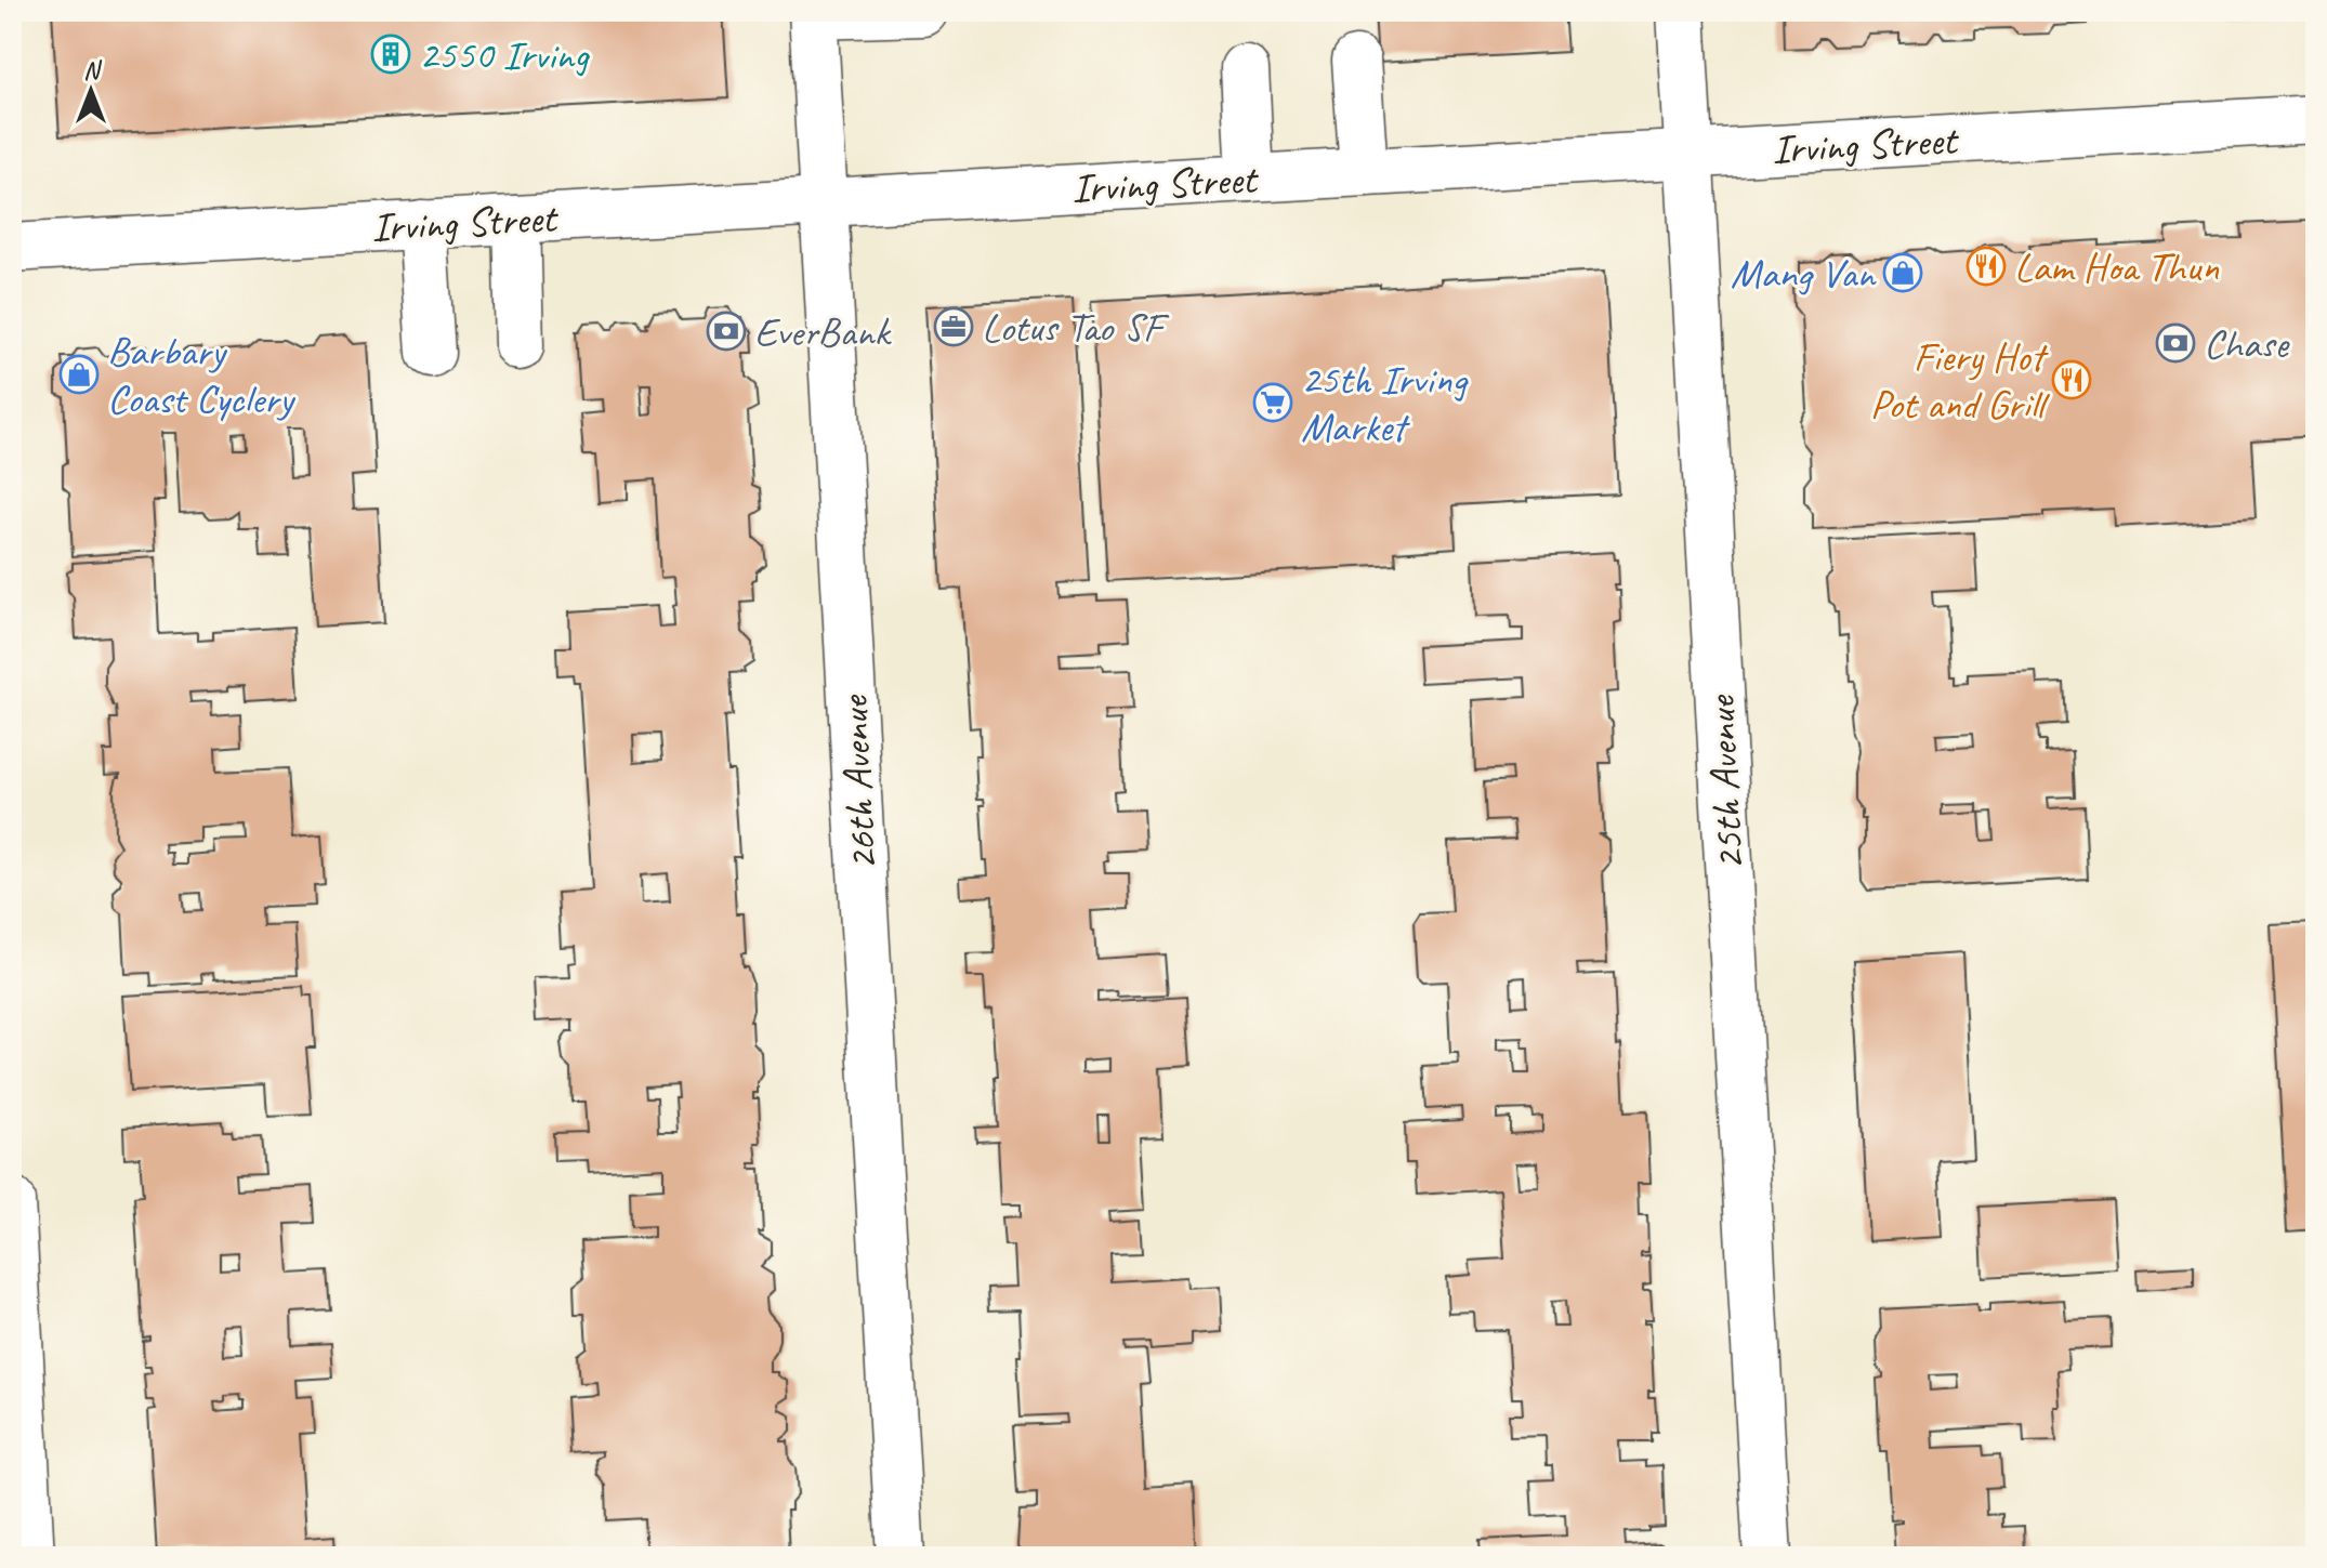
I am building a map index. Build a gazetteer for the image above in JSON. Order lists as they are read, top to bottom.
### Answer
{
  "streets": {
    "street": ["Irving Street", "26th Avenue", "25th Avenue"]
  },
  "crossings": [
    ["Irving Street", "26th Avenue"],
    ["Irving Street", "25th Avenue"]
  ],
  "places": {
    "building": ["2550 Irving"],
    "restaurant": ["Lam Hoa Thun", "Fiery Hot Pot and Grill"],
    "shop": ["Mang Van", "Barbary Coast Cyclery"],
    "office": ["Lotus Tao SF"],
    "bank": ["EverBank", "Chase"],
    "supermarket": ["25th Irving Market"]
  },
  "north": "top"
}
